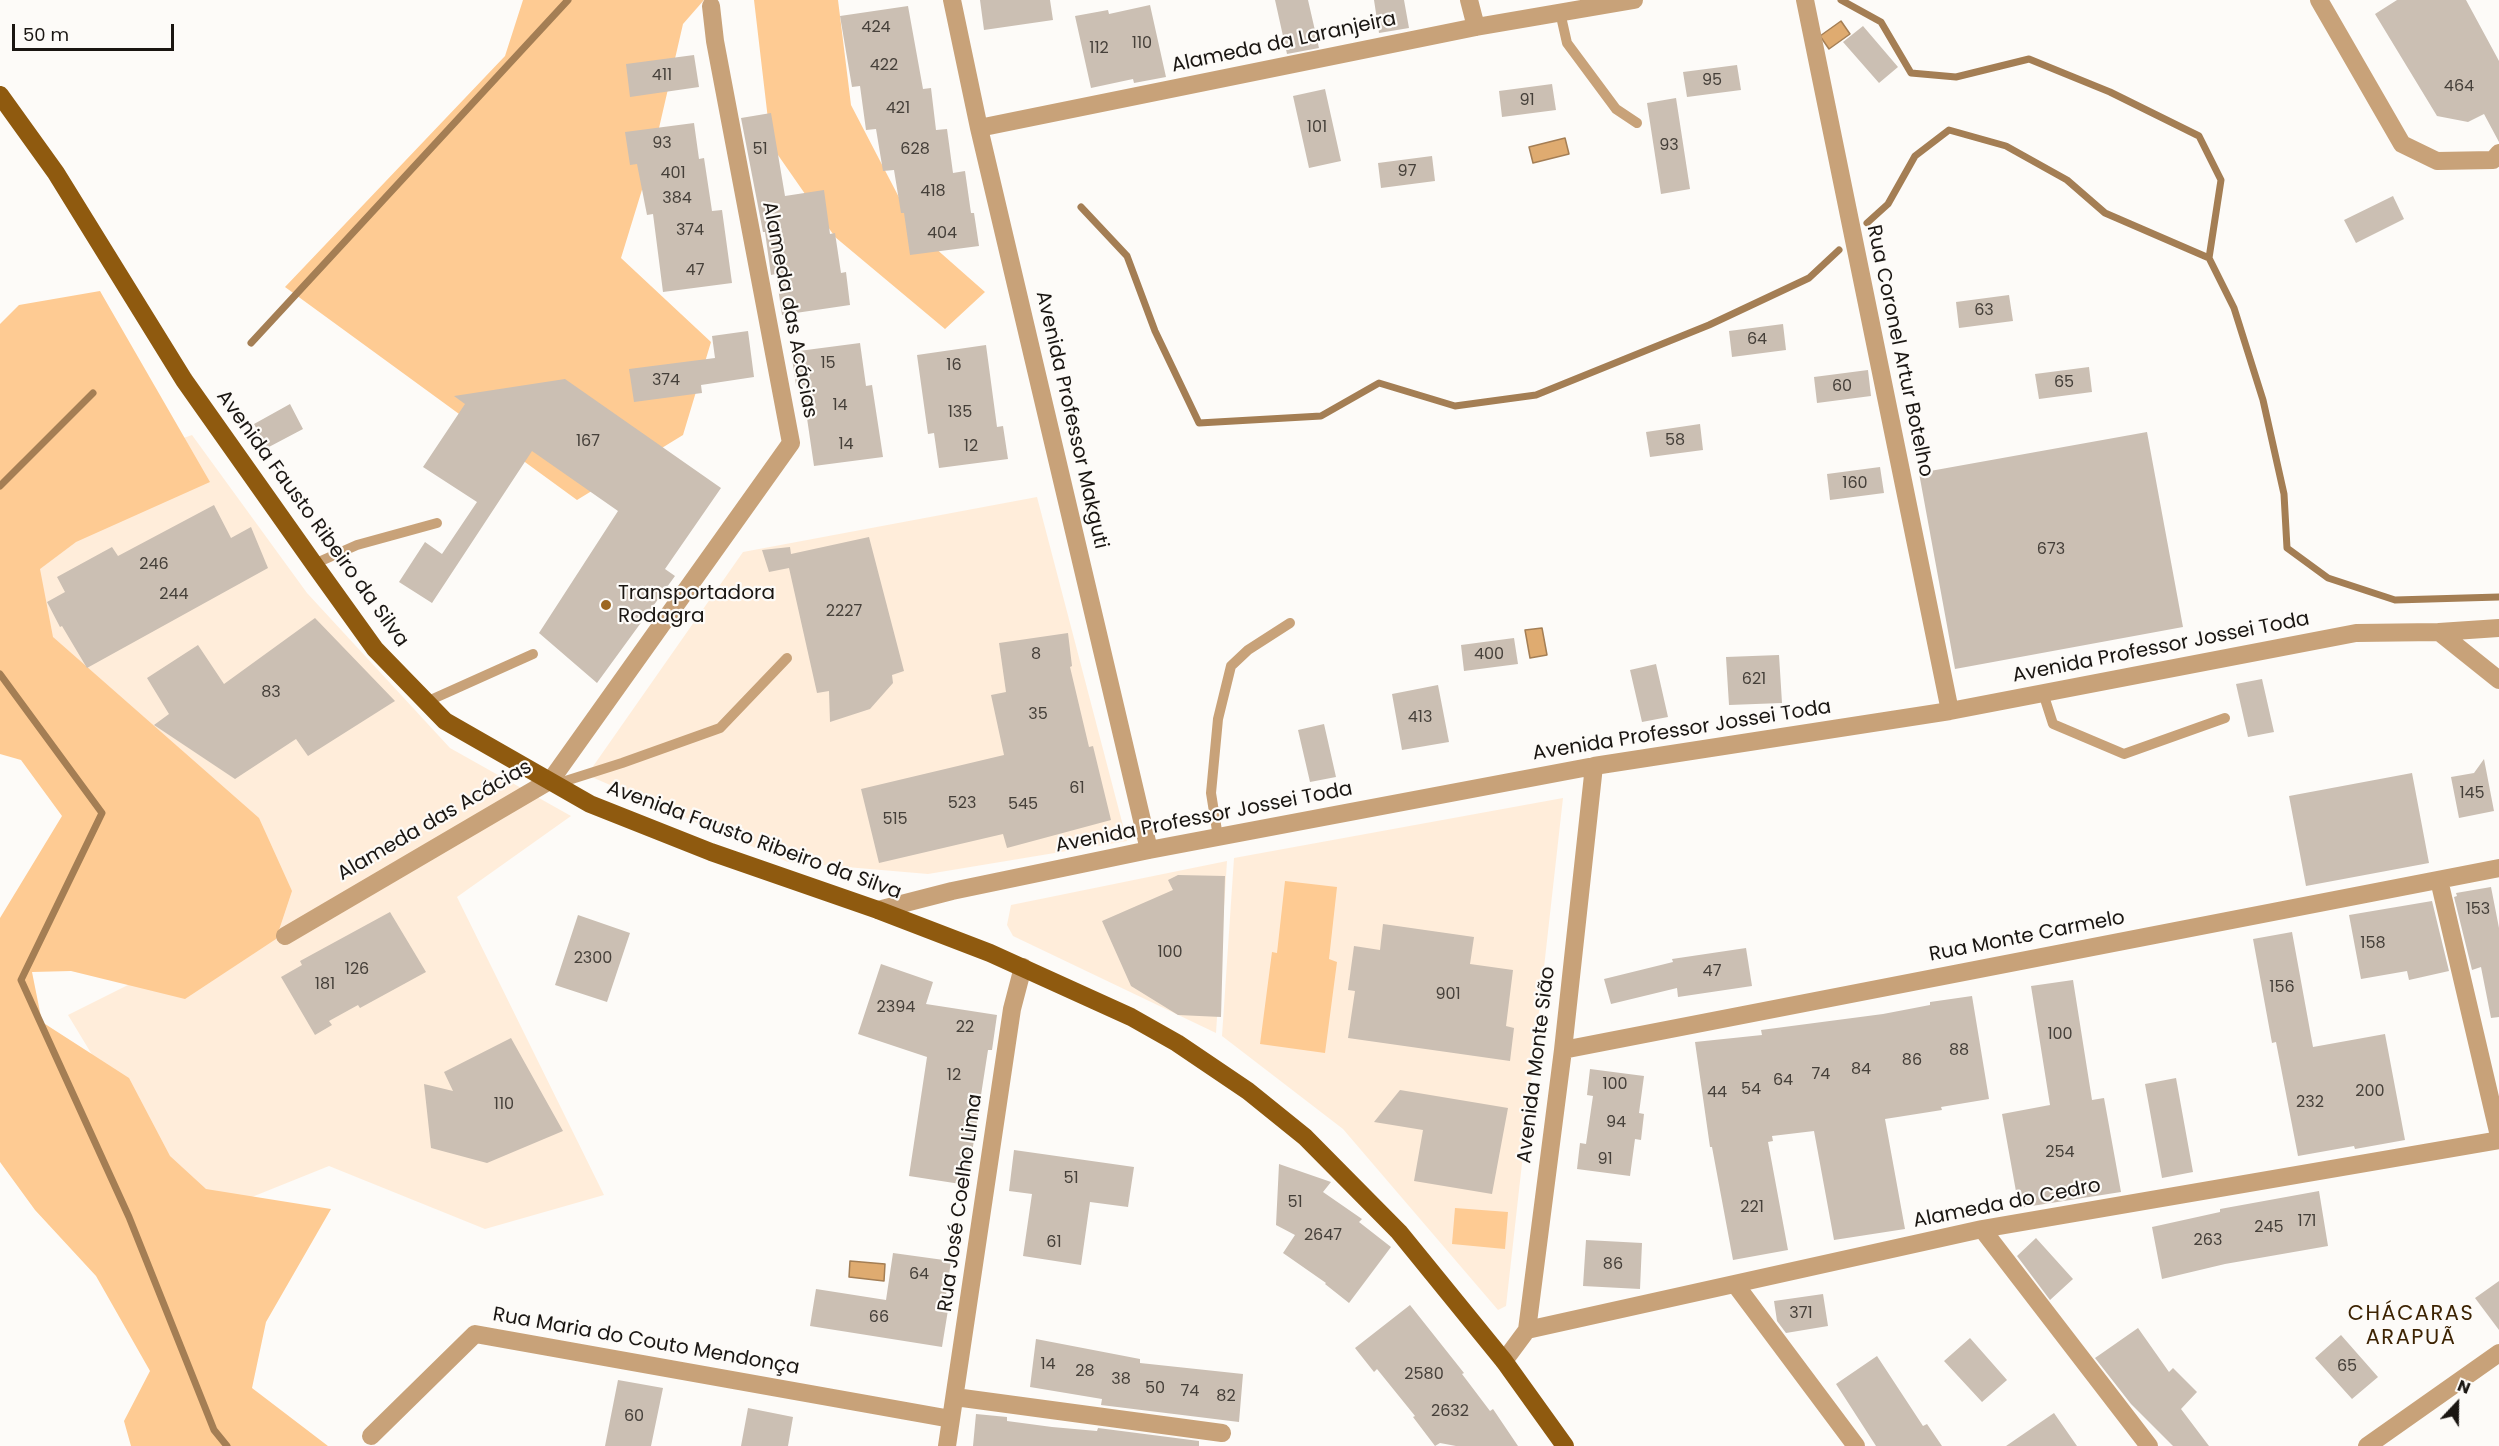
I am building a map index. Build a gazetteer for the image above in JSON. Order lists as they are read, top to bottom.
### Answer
{
  "streets": {
    "main road": ["Avenida Fausto Ribeiro da Silva"],
    "street": [
      "Alameda da Laranjeira",
      "Alameda das Acácias",
      "Rua Coronel Artur Botelho",
      "Avenida Professor Makguti",
      "Avenida Professor Jossei Toda",
      "Rua Monte Carmelo",
      "Avenida Monte Sião",
      "Rua José Coelho Lima",
      "Alameda do Cedro",
      "Rua Maria do Couto Mendonça"
    ]
  },
  "crossings": [
    ["Alameda da Laranjeira", "Avenida Professor Makguti"],
    ["Alameda das Acácias", "Avenida Fausto Ribeiro da Silva"],
    ["Rua Coronel Artur Botelho", "Avenida Professor Jossei Toda"],
    ["Avenida Professor Makguti", "Avenida Professor Jossei Toda"],
    ["Avenida Fausto Ribeiro da Silva", "Avenida Professor Jossei Toda"],
    ["Avenida Fausto Ribeiro da Silva", "Avenida Monte Sião"],
    ["Avenida Fausto Ribeiro da Silva", "Rua José Coelho Lima"],
    ["Avenida Professor Jossei Toda", "Avenida Monte Sião"],
    ["Rua Monte Carmelo", "Avenida Monte Sião"],
    ["Avenida Monte Sião", "Alameda do Cedro"],
    ["Rua José Coelho Lima", "Rua Maria do Couto Mendonça"]
  ],
  "districts": ["CHÁCARAS ARAPUÃ"],
  "places": ["Transportadora Rodagra"],
  "house_numbers": [
    "424",
    "110",
    "112",
    "422",
    "411",
    "95",
    "464",
    "91",
    "421",
    "101",
    "93",
    "93",
    "51",
    "628",
    "97",
    "401",
    "418",
    "384",
    "374",
    "404",
    "47",
    "63",
    "64",
    "15",
    "16",
    "374",
    "65",
    "60",
    "14",
    "135",
    "58",
    "167",
    "14",
    "12",
    "160",
    "673",
    "246",
    "244",
    "2227",
    "8",
    "400",
    "621",
    "83",
    "35",
    "413",
    "61",
    "145",
    "523",
    "545",
    "515",
    "153",
    "158",
    "100",
    "2300",
    "126",
    "47",
    "181",
    "156",
    "901",
    "2394",
    "22",
    "100",
    "88",
    "86",
    "84",
    "74",
    "12",
    "64",
    "100",
    "54",
    "200",
    "44",
    "232",
    "110",
    "94",
    "254",
    "91",
    "51",
    "51",
    "221",
    "171",
    "245",
    "2647",
    "263",
    "61",
    "86",
    "64",
    "371",
    "66",
    "14",
    "65",
    "28",
    "2580",
    "38",
    "50",
    "74",
    "82",
    "2632",
    "60"
  ],
  "scale_bar": "50 m",
  "north": "top"
}
